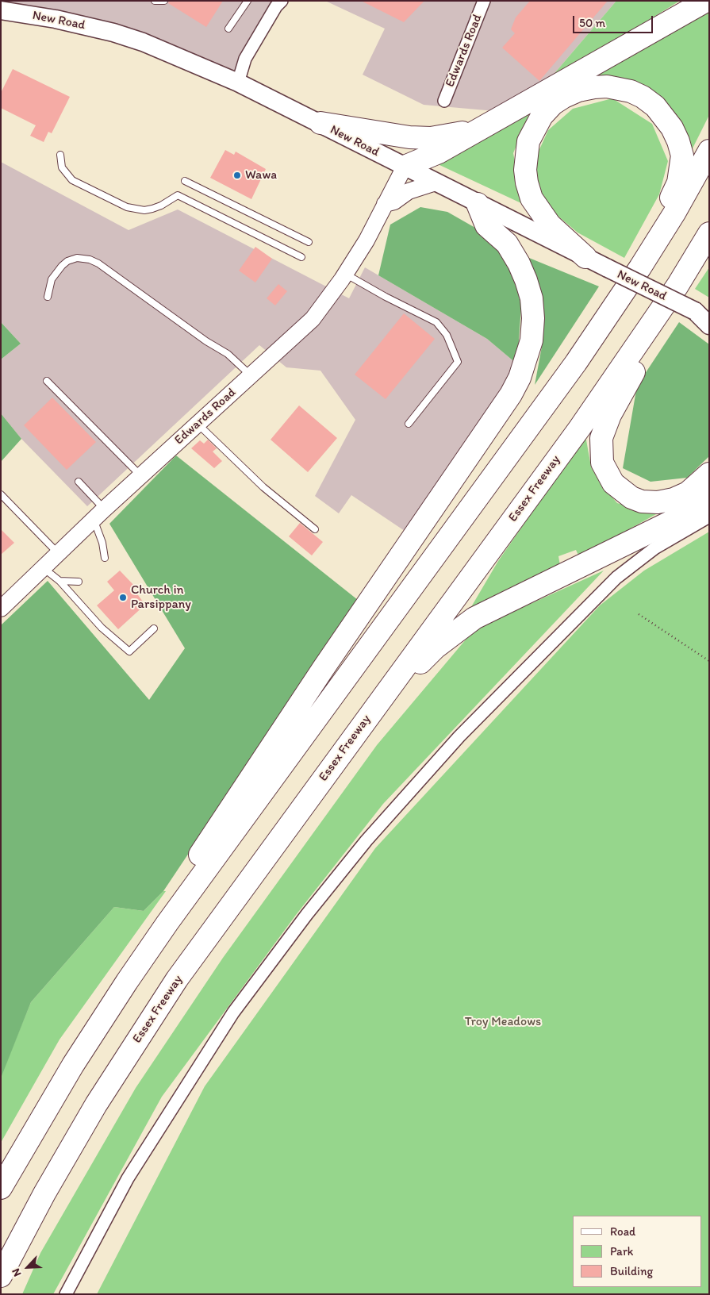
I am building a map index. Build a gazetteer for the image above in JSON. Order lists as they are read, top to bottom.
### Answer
{
  "streets": {
    "highway": ["Essex Freeway"],
    "main road": ["New Road"],
    "street": ["Edwards Road"]
  },
  "crossings": [
    ["New Road", "Edwards Road"]
  ],
  "parks": ["Troy Meadows"],
  "places": ["Wawa", "Church in Parsippany"],
  "legend": ["Road", "Park", "Building"],
  "scale_bar": "50 m",
  "north": "bottom left"
}
